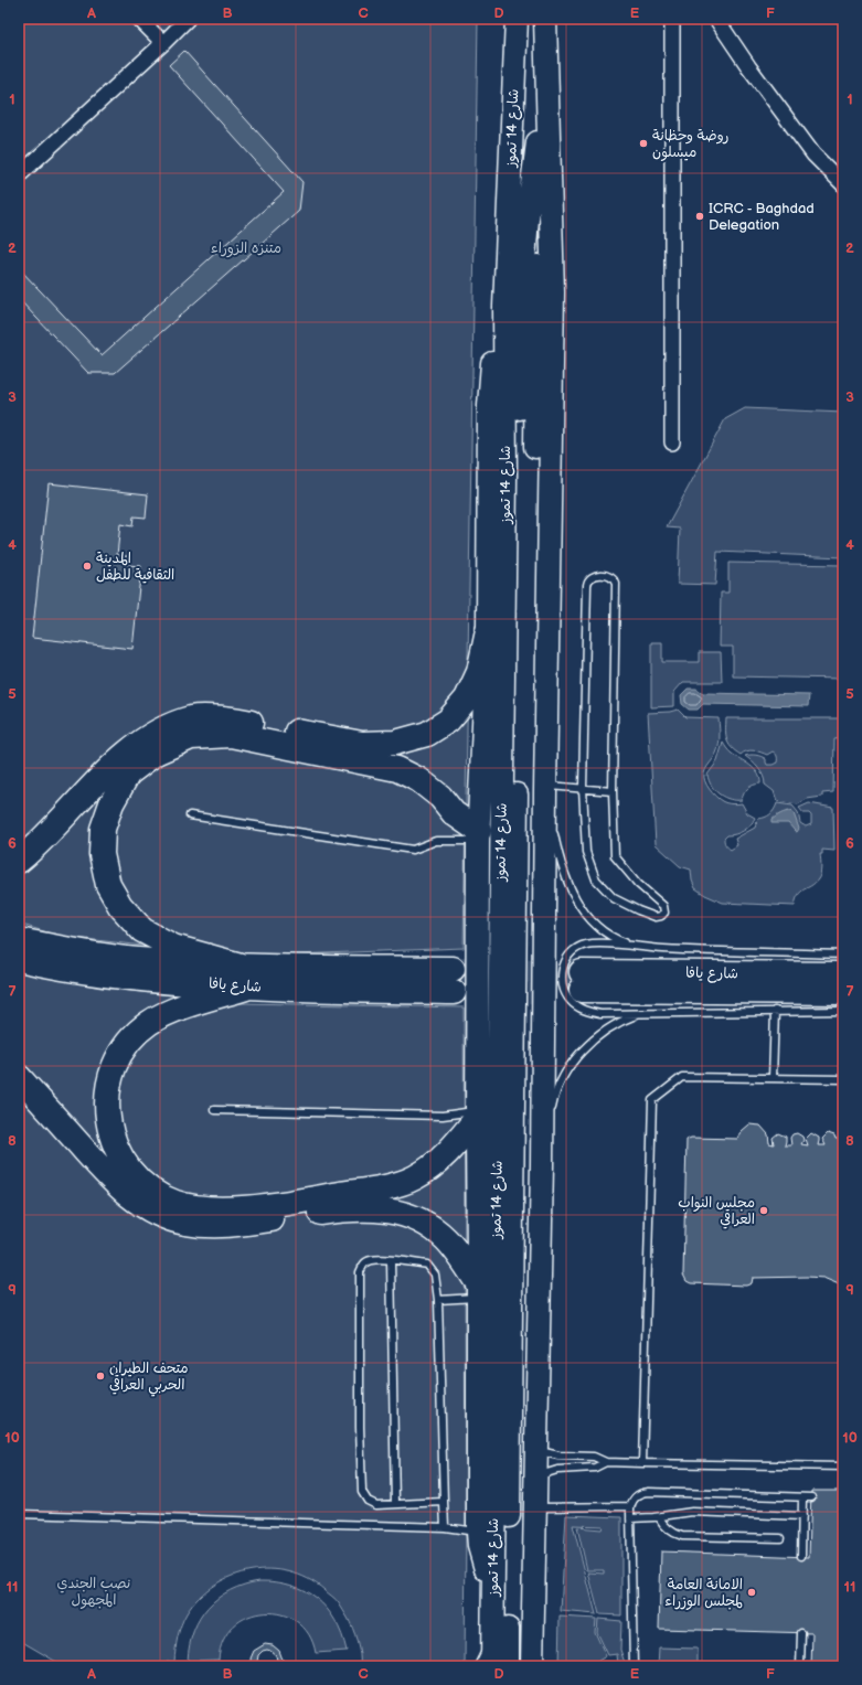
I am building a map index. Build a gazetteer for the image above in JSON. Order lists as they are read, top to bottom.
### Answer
{
  "streets": {
    "highway": ["شارع يافا"],
    "main road": ["شارع 14 تموز"]
  },
  "parks": ["متنزه الزوراء", "نصب الجندي المجهول"],
  "places": [
    "روضة وحظانة ميسلون",
    "ICRC - Baghdad Delegation",
    "المدينة الثقافية للطفل",
    "مجلس النواب العراقي",
    "متحف الطيران الحربي العراقي",
    "الامانة العامة لمجلس الوزراء"
  ],
  "grid": {
    "columns": [
      "A",
      "B",
      "C",
      "D",
      "E",
      "F"
    ],
    "rows": [
      "1",
      "2",
      "3",
      "4",
      "5",
      "6",
      "7",
      "8",
      "9",
      "10",
      "11"
    ]
  }
}
